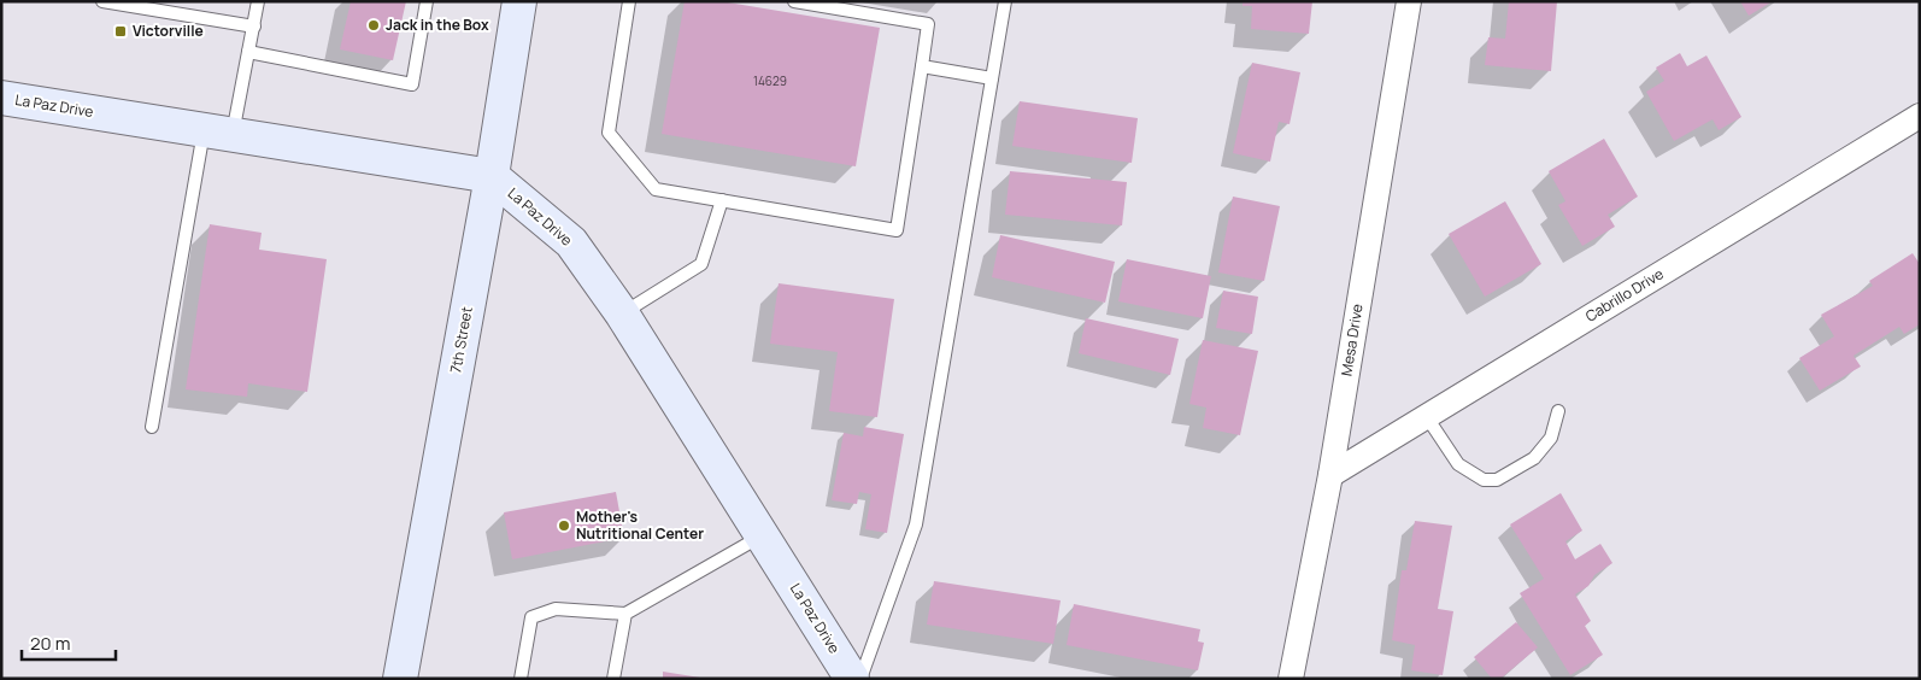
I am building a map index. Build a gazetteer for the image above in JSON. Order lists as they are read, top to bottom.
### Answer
{
  "streets": {
    "main road": ["La Paz Drive", "7th Street"],
    "street": ["Cabrillo Drive", "Mesa Drive"]
  },
  "crossings": [
    ["La Paz Drive", "7th Street"],
    ["Cabrillo Drive", "Mesa Drive"]
  ],
  "places": {
    "other": ["Jack in the Box", "Mother's Nutritional Center"],
    "transit": ["Victorville"]
  },
  "house_numbers": ["14629"],
  "scale_bar": "20 m"
}
